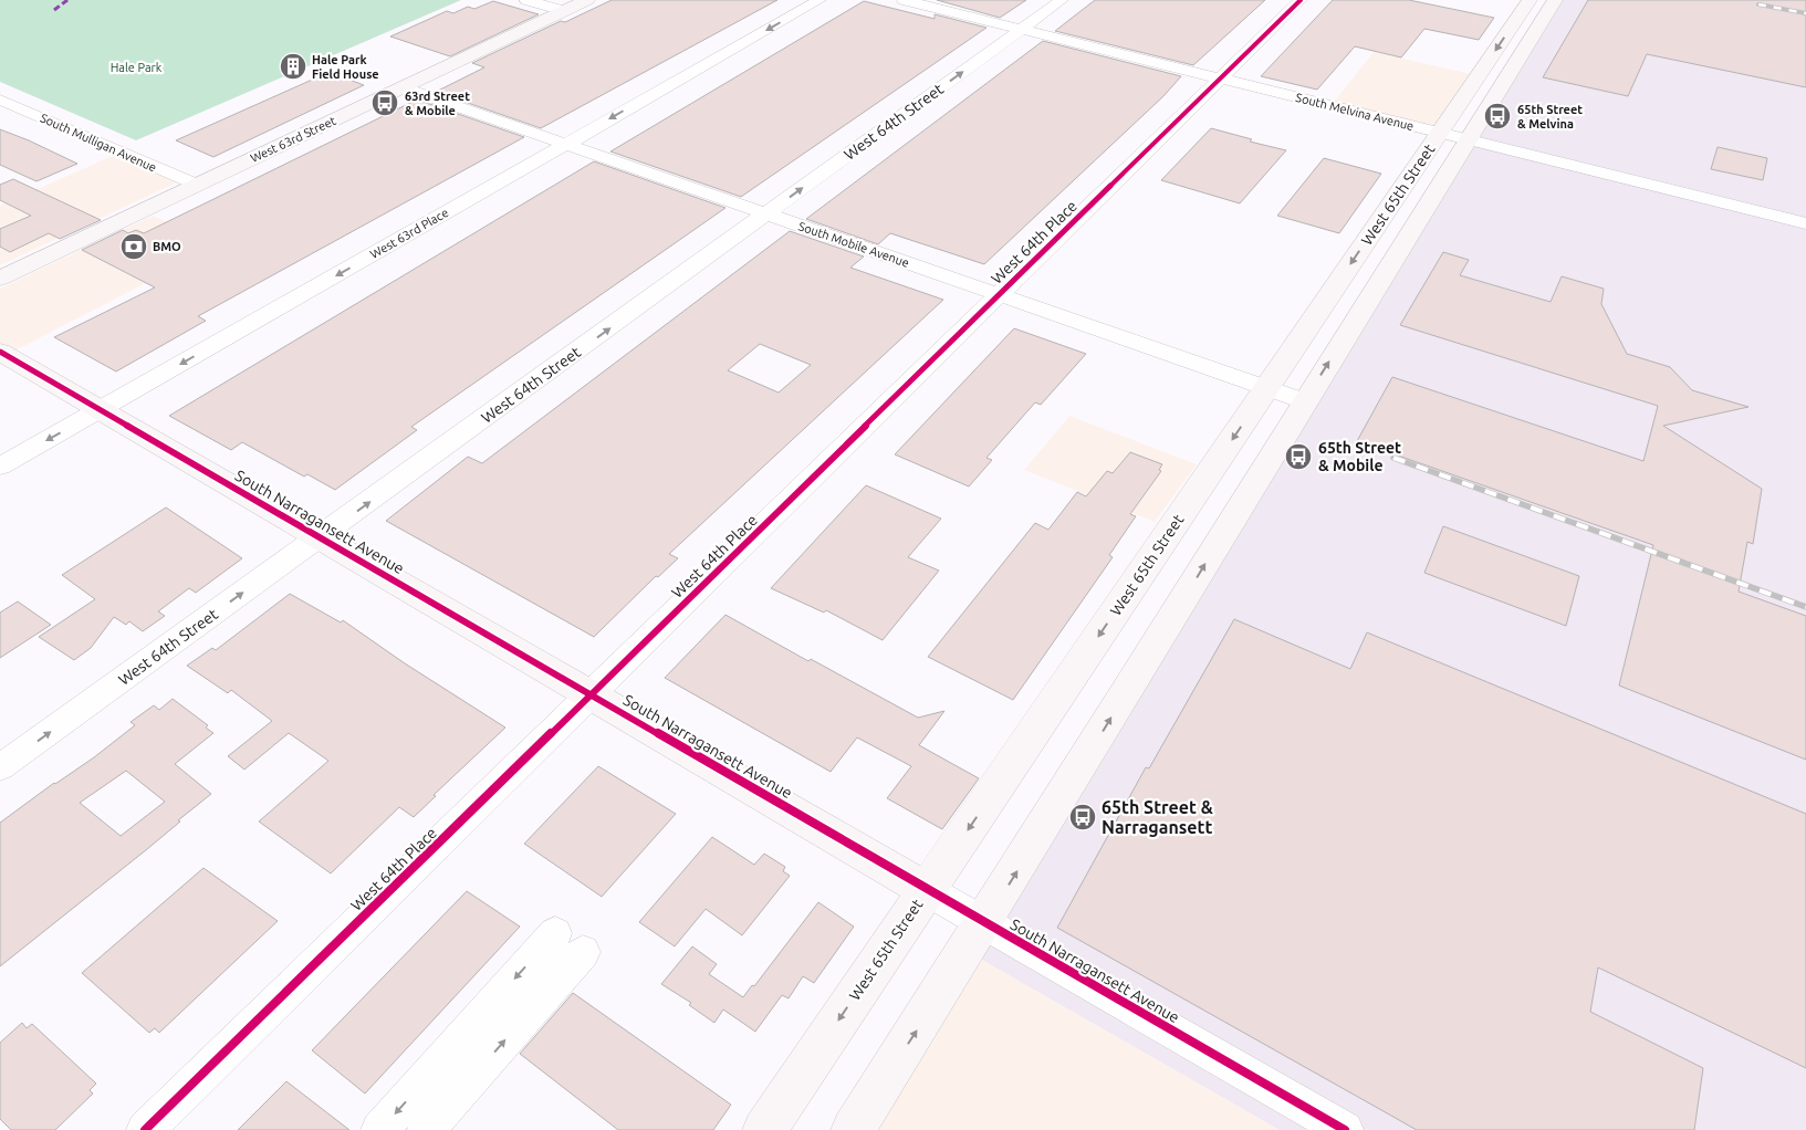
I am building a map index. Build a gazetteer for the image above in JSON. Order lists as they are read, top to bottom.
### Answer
{
  "streets": {
    "street": [
      "South Melvina Avenue",
      "West 64th Street",
      "West 63rd Street",
      "South Mulligan Avenue",
      "West 65th Street",
      "West 63rd Place",
      "West 64th Place",
      "South Mobile Avenue",
      "South Narragansett Avenue"
    ]
  },
  "crossings": [
    ["South Melvina Avenue", "West 64th Street"],
    ["South Melvina Avenue", "West 65th Street"],
    ["South Melvina Avenue", "West 64th Place"],
    ["West 64th Street", "South Mobile Avenue"],
    ["West 64th Street", "South Narragansett Avenue"],
    ["West 63rd Street", "South Mulligan Avenue"],
    ["West 63rd Street", "South Mobile Avenue"],
    ["West 65th Street", "South Mobile Avenue"],
    ["West 65th Street", "South Narragansett Avenue"],
    ["West 63rd Place", "South Mobile Avenue"],
    ["West 63rd Place", "South Narragansett Avenue"],
    ["West 64th Place", "South Mobile Avenue"],
    ["West 64th Place", "South Narragansett Avenue"]
  ],
  "one_way": ["West 64th Street", "West 63rd Place"],
  "parks": ["Hale Park"],
  "places": {
    "building": ["Hale Park Field House"],
    "bus stop": [
      "63rd Street & Mobile",
      "65th Street & Melvina",
      "65th Street & Mobile",
      "65th Street & Narragansett"
    ],
    "bank": ["BMO"]
  }
}
